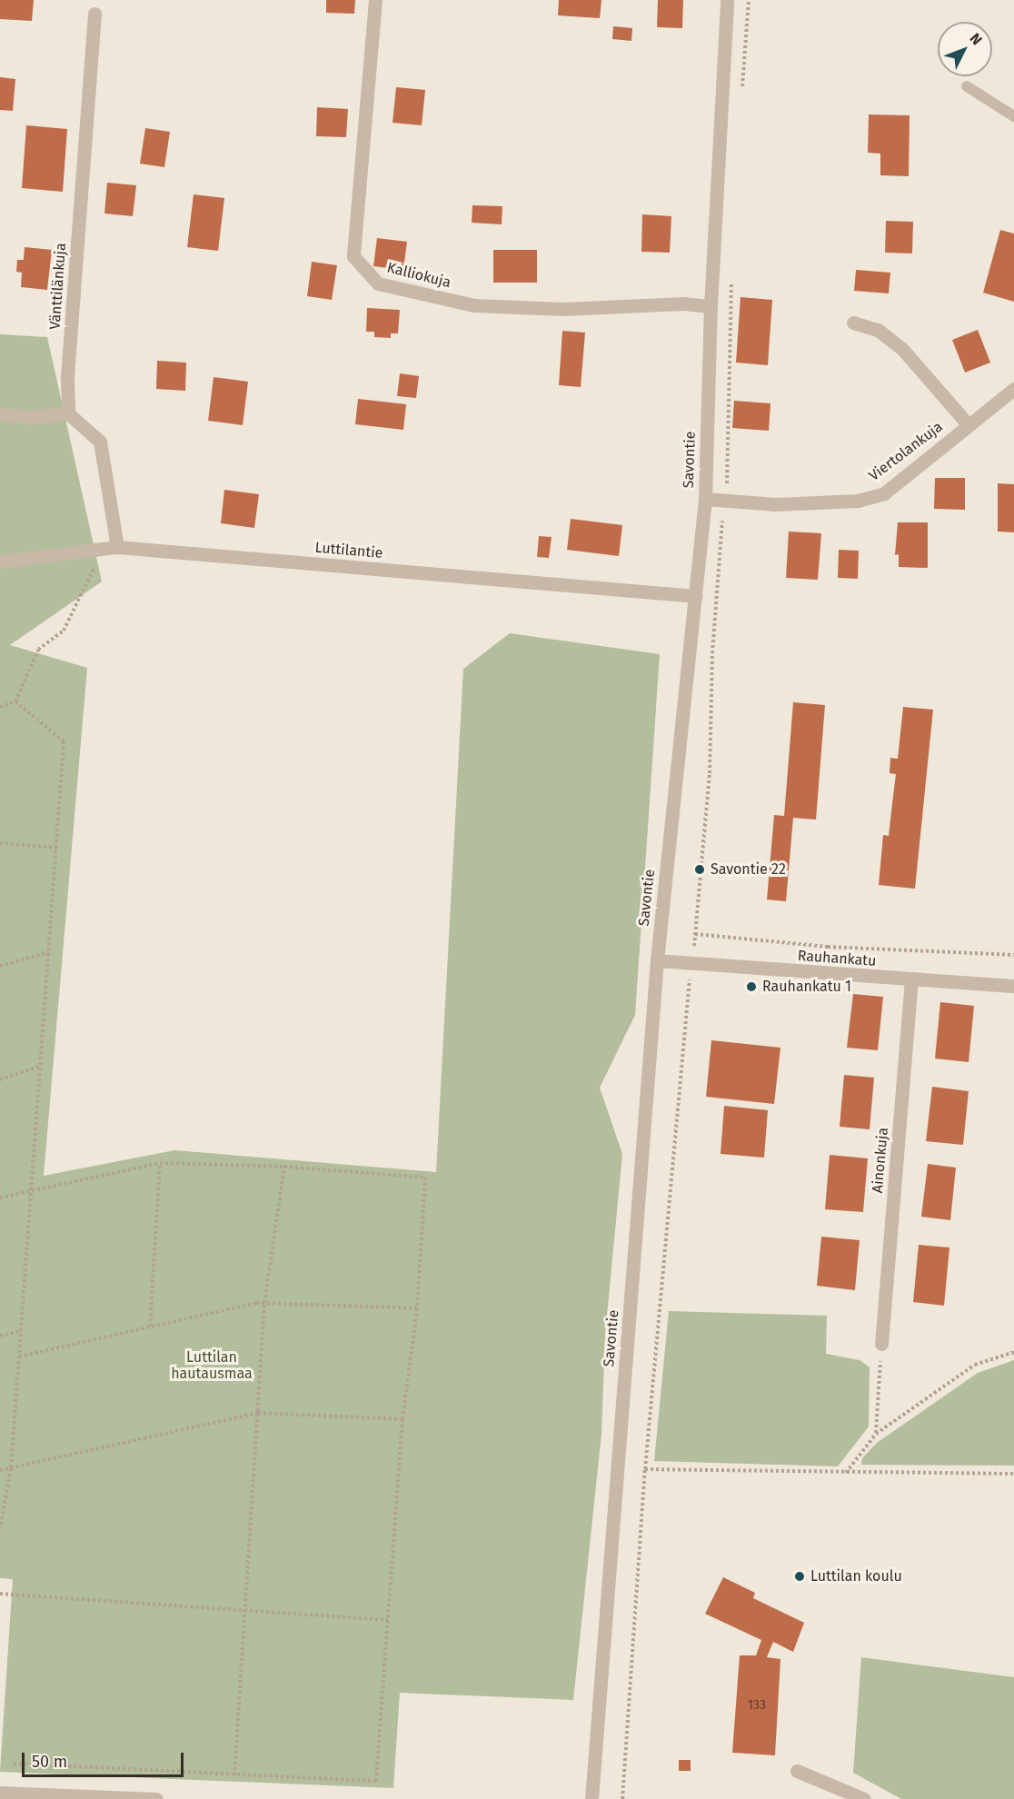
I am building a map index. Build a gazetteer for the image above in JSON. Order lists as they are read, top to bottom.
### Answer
{
  "streets": {
    "street": [
      "Kalliokuja",
      "Vänttilänkuja",
      "Viertolankuja",
      "Savontie",
      "Luttilantie",
      "Rauhankatu",
      "Ainonkuja"
    ]
  },
  "crossings": [
    ["Kalliokuja", "Savontie"],
    ["Viertolankuja", "Savontie"],
    ["Savontie", "Luttilantie"],
    ["Savontie", "Rauhankatu"],
    ["Rauhankatu", "Ainonkuja"]
  ],
  "parks": ["Luttilan hautausmaa"],
  "places": ["Savontie 22", "Rauhankatu 1", "Luttilan koulu"],
  "house_numbers": ["133"],
  "scale_bar": "50 m",
  "north": "top right"
}
